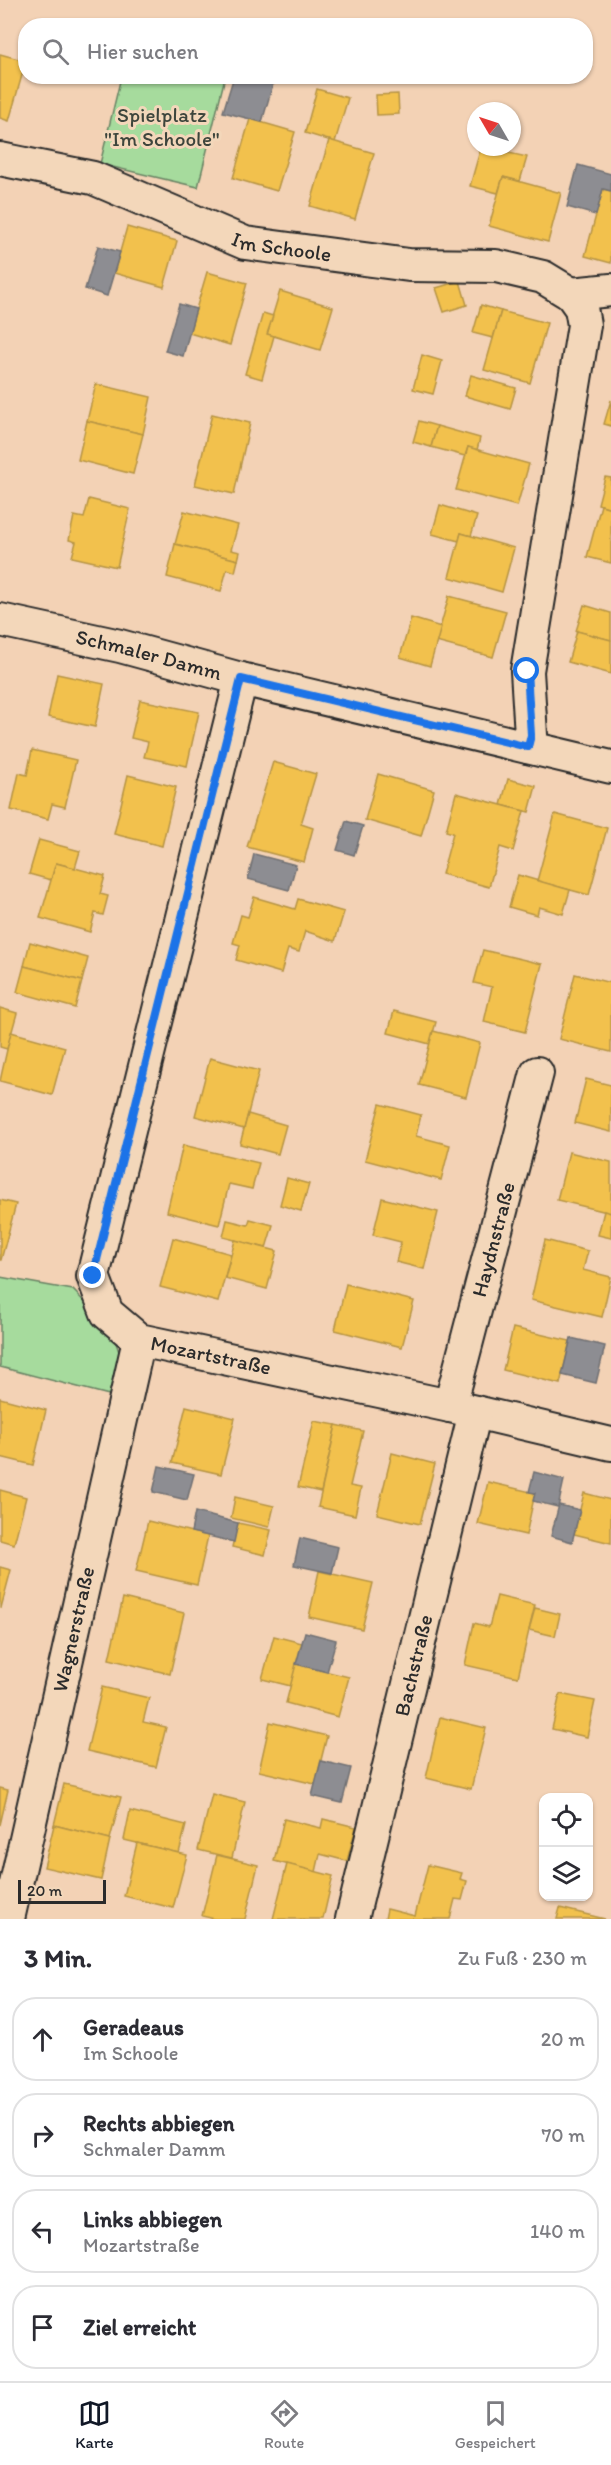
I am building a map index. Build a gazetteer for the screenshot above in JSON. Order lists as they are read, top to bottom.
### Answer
{
  "streets": {
    "street": [
      "Im Schoole",
      "Schmaler Damm",
      "Haydnstraße",
      "Mozartstraße",
      "Wagnerstraße",
      "Bachstraße"
    ]
  },
  "crossings": [
    ["Schmaler Damm", "Mozartstraße"],
    ["Haydnstraße", "Mozartstraße"],
    ["Haydnstraße", "Bachstraße"],
    ["Mozartstraße", "Wagnerstraße"],
    ["Mozartstraße", "Bachstraße"]
  ],
  "parks": ["Spielplatz \"Im Schoole\""],
  "scale_bar": "20 m",
  "north": "top left",
  "page": {
    "search": "Hier suchen",
    "scale": "20 m",
    "heading": ["3 Min.", "Zu Fuß · 230 m"],
    "list": [
      ["Geradeaus", "Im Schoole", "20 m"],
      ["Rechts abbiegen", "Schmaler Damm", "70 m"],
      ["Links abbiegen", "Mozartstraße", "140 m"],
      "Ziel erreicht"
    ],
    "nav": ["Karte", "Route", "Gespeichert"]
  }
}
